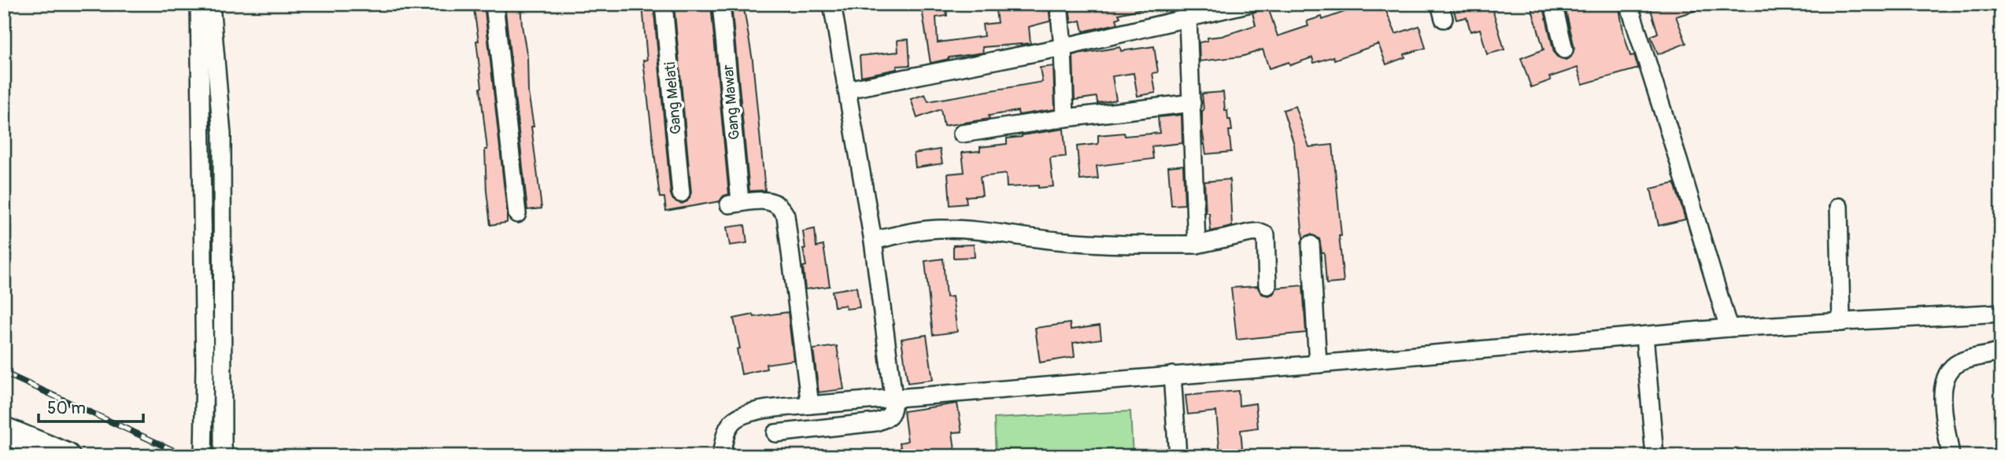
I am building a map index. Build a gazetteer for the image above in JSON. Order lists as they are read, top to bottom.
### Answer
{
  "streets": {
    "street": ["Gang Melati", "Gang Mawar"]
  },
  "scale_bar": "50 m"
}
